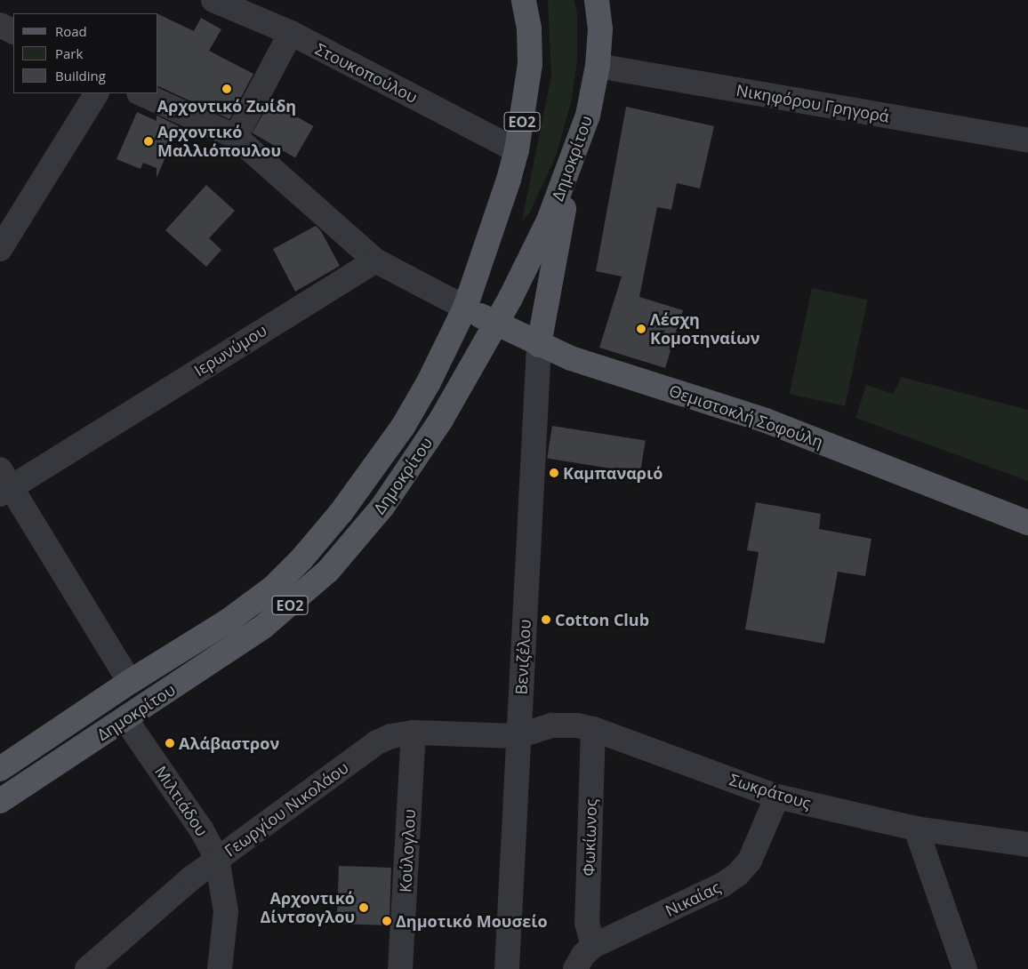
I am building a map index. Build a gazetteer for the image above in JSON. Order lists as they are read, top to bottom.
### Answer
{
  "streets": {
    "main road": ["ΕΟ2", "Δημοκρίτου", "Θεμιστοκλή Σοφούλη"],
    "street": [
      "Στουκοπούλου",
      "Νικηφόρου Γρηγορά",
      "Ιερωνύμου",
      "Βενιζέλου",
      "Σωκράτους",
      "Μιλτιάδου",
      "Γεωργίου Νικολάου",
      "Φωκίωνος",
      "Κούλογλου",
      "Νικαίας"
    ]
  },
  "crossings": [
    ["Στουκοπούλου", "Δημοκρίτου"],
    ["Νικηφόρου Γρηγορά", "Δημοκρίτου"],
    ["Δημοκρίτου", "Θεμιστοκλή Σοφούλη"],
    ["Δημοκρίτου", "Μιλτιάδου"],
    ["Θεμιστοκλή Σοφούλη", "Βενιζέλου"],
    ["Βενιζέλου", "Σωκράτους"],
    ["Βενιζέλου", "Γεωργίου Νικολάου"],
    ["Σωκράτους", "Γεωργίου Νικολάου"],
    ["Σωκράτους", "Φωκίωνος"],
    ["Σωκράτους", "Νικαίας"],
    ["Μιλτιάδου", "Γεωργίου Νικολάου"],
    ["Γεωργίου Νικολάου", "Κούλογλου"],
    ["Φωκίωνος", "Νικαίας"]
  ],
  "places": [
    "Αρχοντικό Ζωίδη",
    "Αρχοντικό Μαλλιόπουλου",
    "Λέσχη Κομοτηναίων",
    "Καμπαναριό",
    "Cotton Club",
    "Αλάβαστρον",
    "Αρχοντικό Δίντσογλου",
    "Δημοτικό Μουσείο"
  ],
  "legend": ["Road", "Park", "Building"]
}
